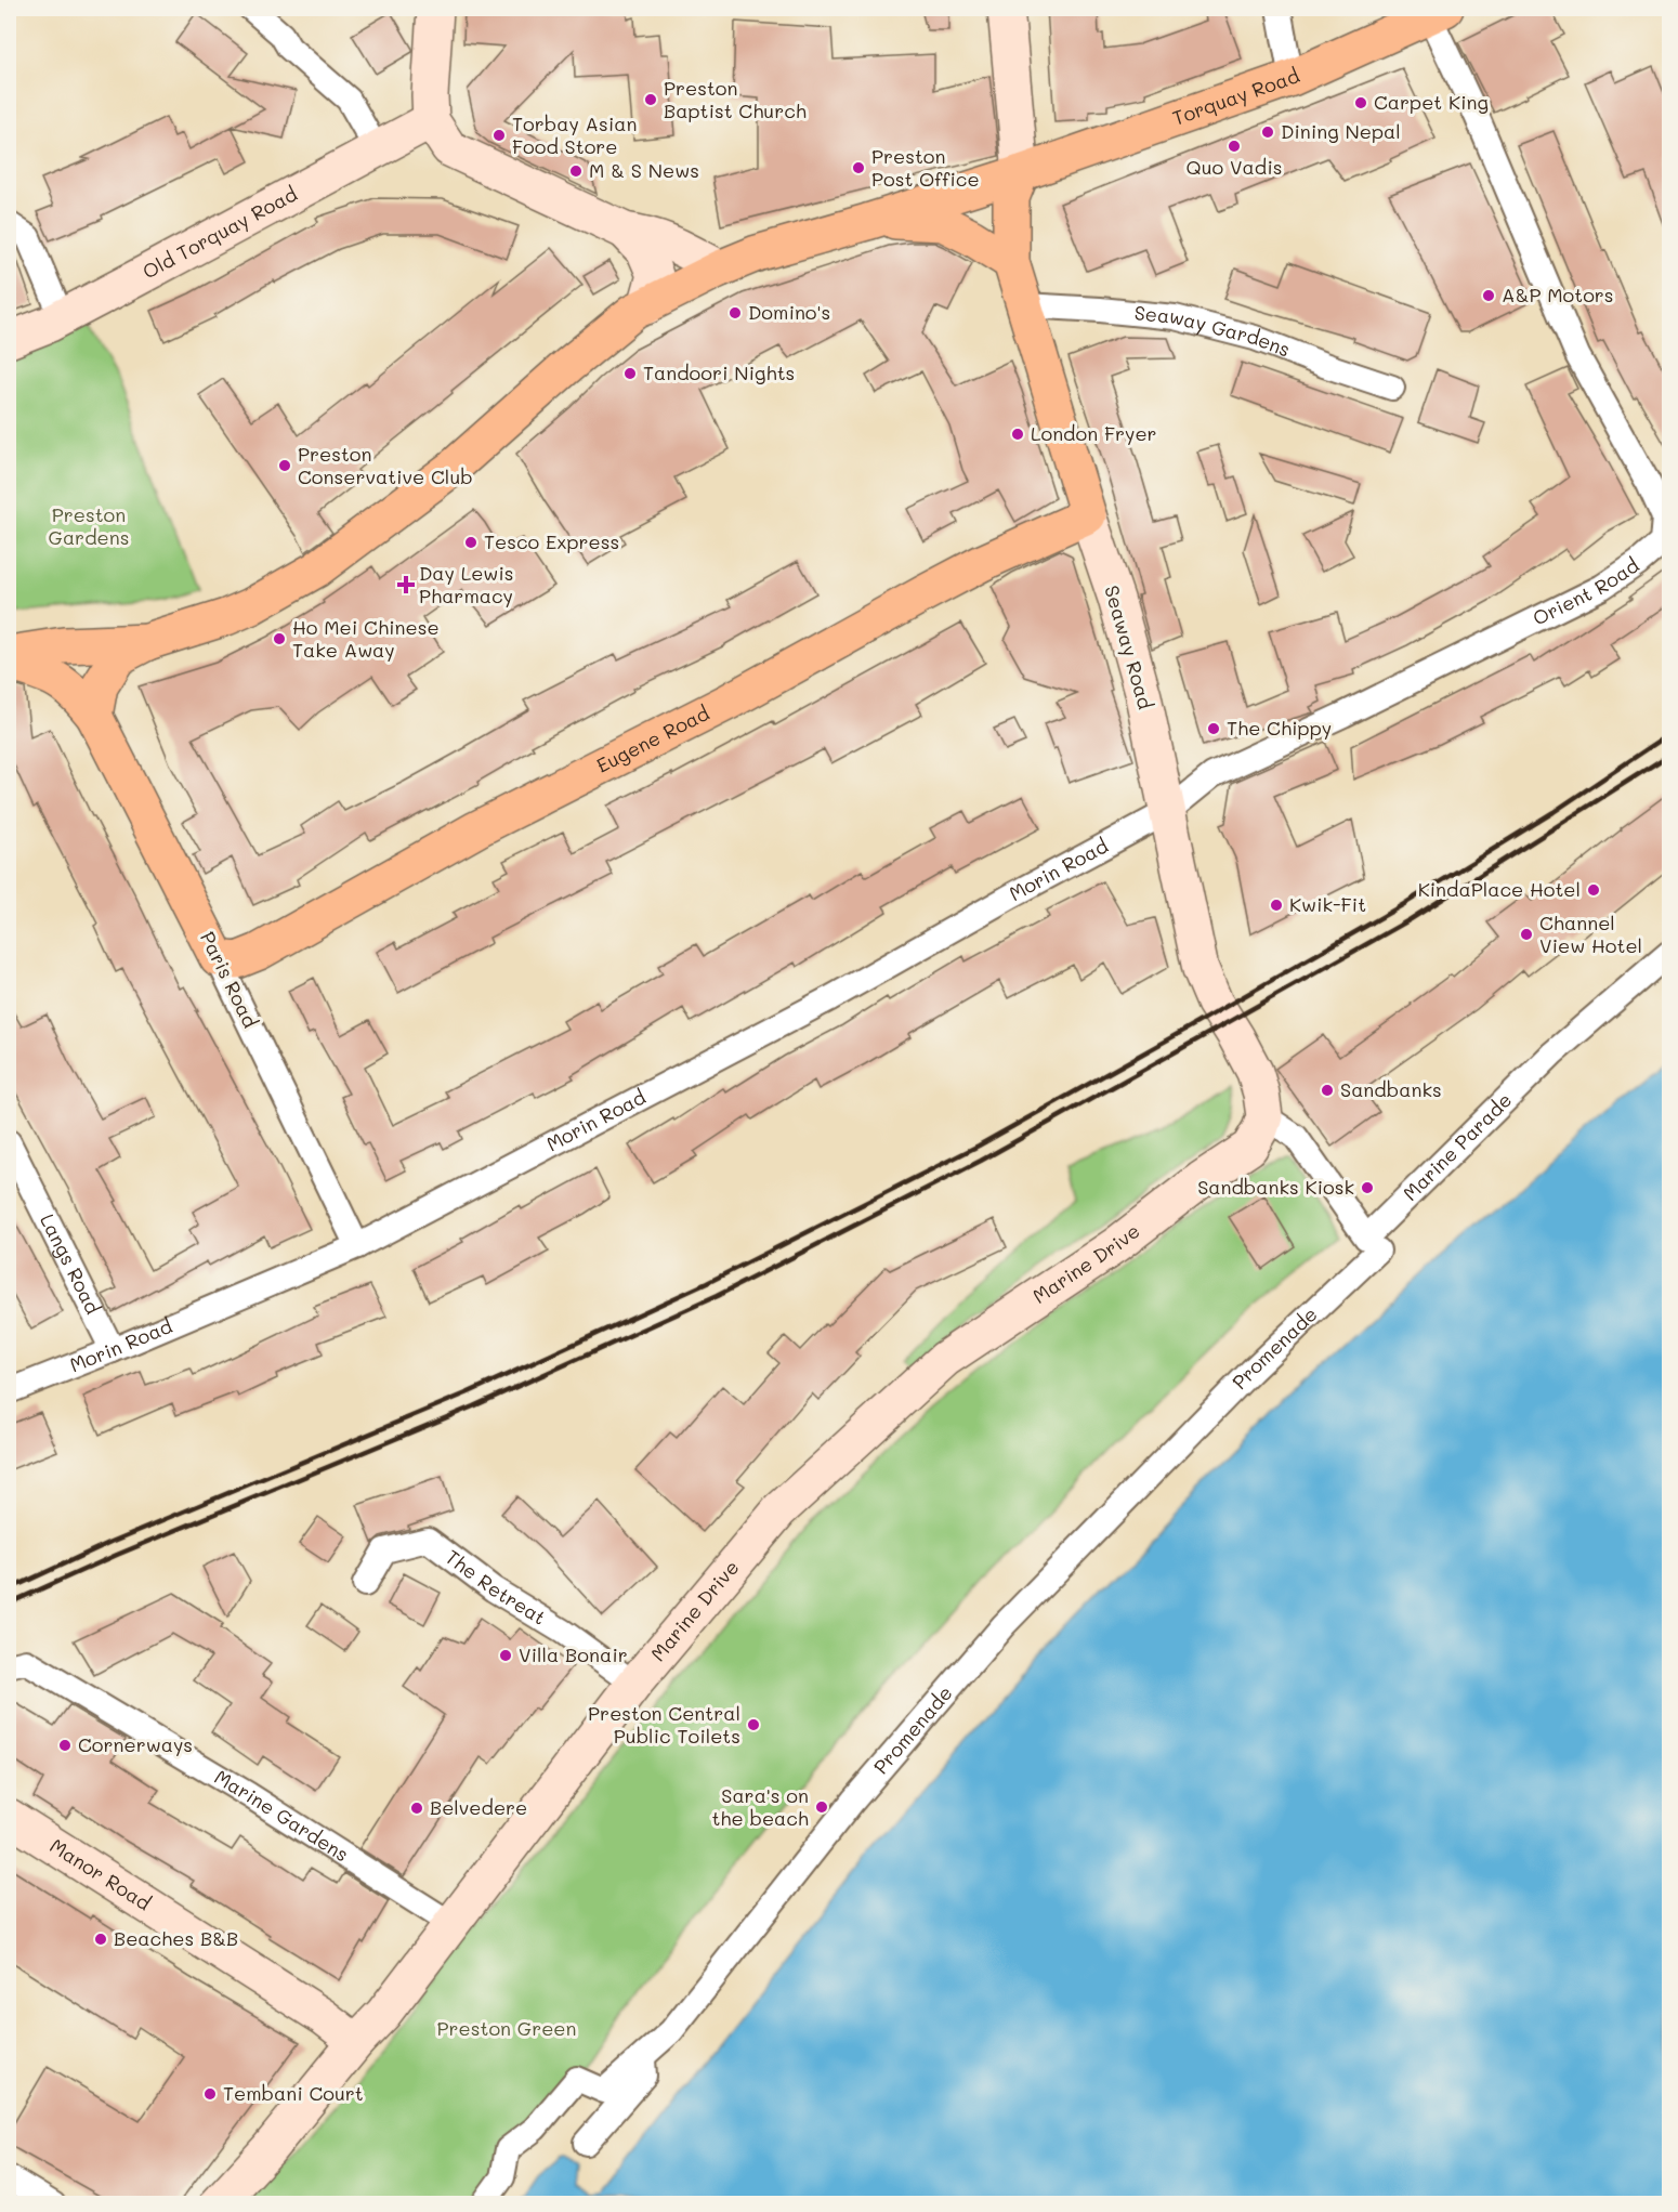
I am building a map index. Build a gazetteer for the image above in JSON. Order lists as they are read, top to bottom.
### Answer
{
  "streets": {
    "main road": [
      "Torquay Road",
      "Old Torquay Road",
      "Seaway Road",
      "Eugene Road",
      "Paris Road",
      "Marine Drive",
      "Manor Road"
    ],
    "street": [
      "Seaway Gardens",
      "Orient Road",
      "Morin Road",
      "Marine Parade",
      "Langs Road",
      "Promenade",
      "The Retreat",
      "Marine Gardens"
    ]
  },
  "crossings": [
    ["Torquay Road", "Orient Road"],
    ["Torquay Road", "Seaway Road"],
    ["Seaway Gardens", "Seaway Road"],
    ["Orient Road", "Seaway Road"],
    ["Orient Road", "Morin Road"],
    ["Seaway Road", "Eugene Road"],
    ["Seaway Road", "Morin Road"],
    ["Seaway Road", "Marine Parade"],
    ["Seaway Road", "Marine Drive"],
    ["Eugene Road", "Paris Road"],
    ["Morin Road", "Paris Road"],
    ["Morin Road", "Langs Road"],
    ["Marine Parade", "Marine Drive"],
    ["Marine Drive", "The Retreat"],
    ["Marine Drive", "Marine Gardens"],
    ["Marine Drive", "Manor Road"]
  ],
  "parks": ["Preston Gardens", "Preston Green"],
  "places": {
    "other": [
      "Preston Baptist Church",
      "Carpet King",
      "Dining Nepal",
      "Torbay Asian Food Store",
      "Quo Vadis",
      "Preston Post Office",
      "M & S News",
      "A&P Motors",
      "Domino's",
      "Tandoori Nights",
      "London Fryer",
      "Preston Conservative Club",
      "Tesco Express",
      "Ho Mei Chinese Take Away",
      "The Chippy",
      "KindaPlace Hotel",
      "Kwik-Fit",
      "Channel View Hotel",
      "Sandbanks",
      "Sandbanks Kiosk",
      "Villa Bonair",
      "Preston Central Public Toilets",
      "Cornerways",
      "Sara's on the beach",
      "Belvedere",
      "Beaches B&B",
      "Tembani Court"
    ],
    "health": ["Day Lewis Pharmacy"]
  }
}
